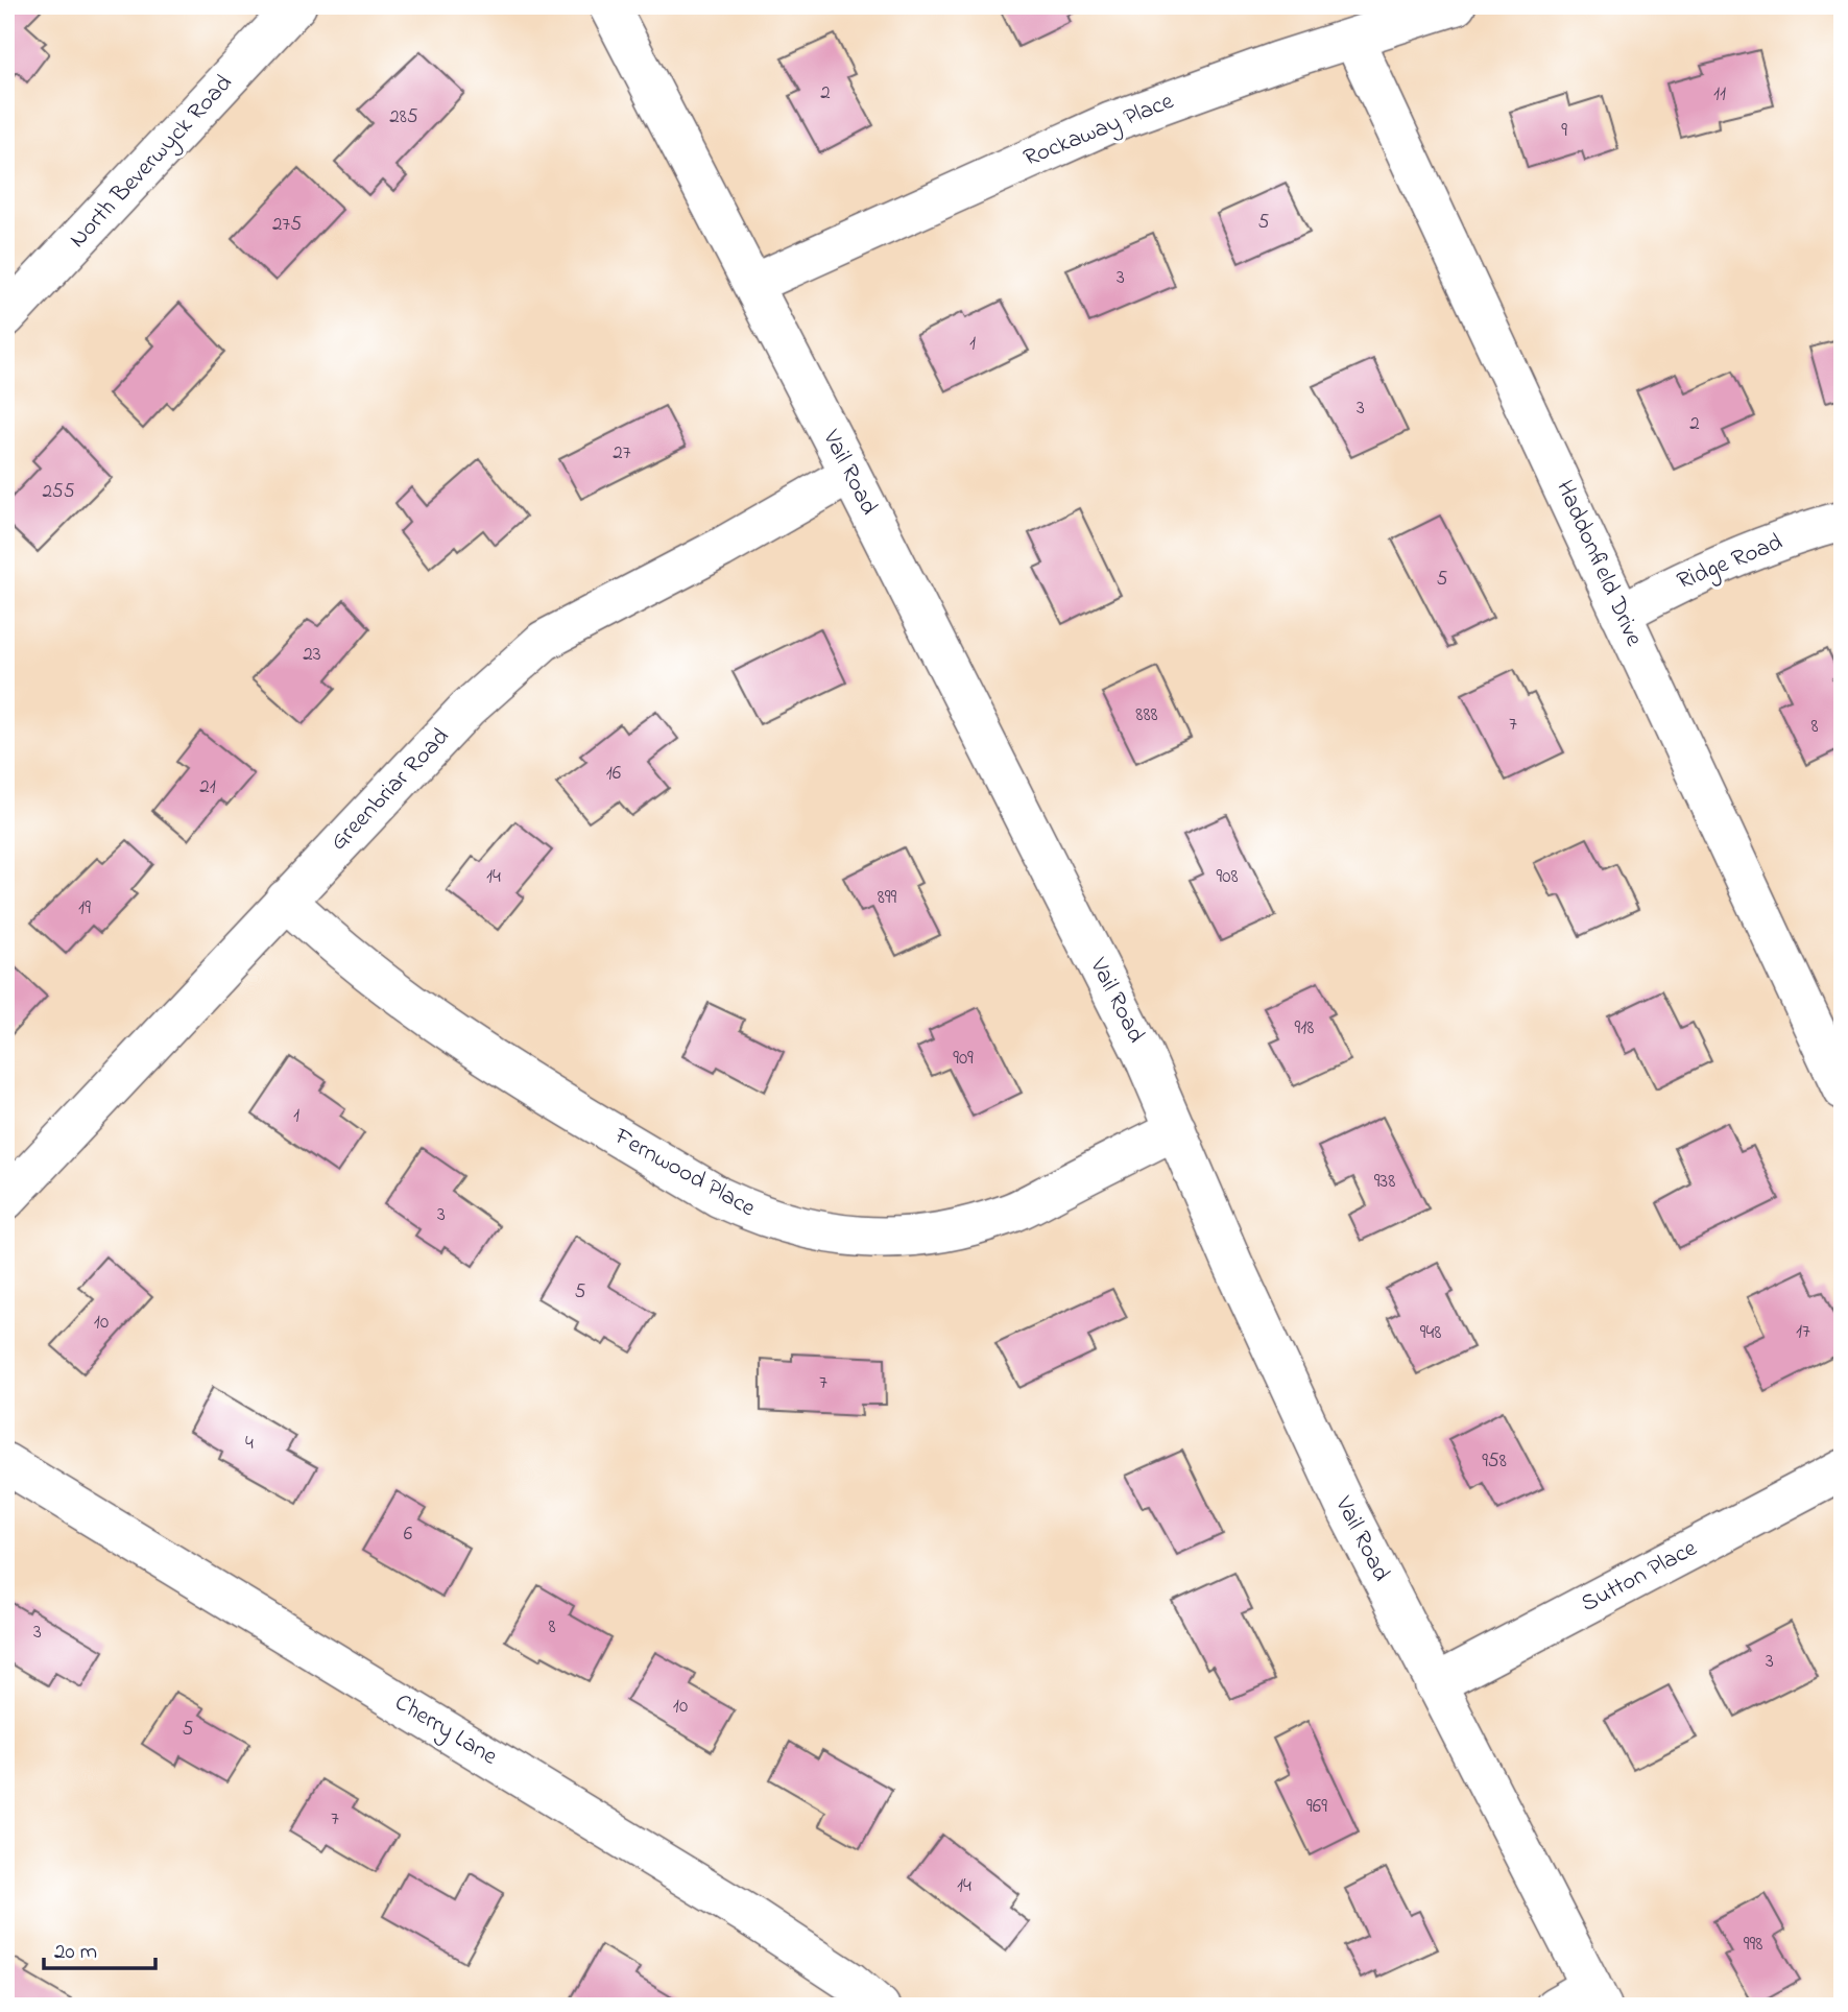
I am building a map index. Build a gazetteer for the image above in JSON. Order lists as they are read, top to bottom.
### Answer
{
  "streets": {
    "street": [
      "Rockaway Place",
      "North Beverwyck Road",
      "Vail Road",
      "Ridge Road",
      "Haddonfield Drive",
      "Greenbriar Road",
      "Fernwood Place",
      "Sutton Place",
      "Cherry Lane"
    ]
  },
  "crossings": [
    ["Rockaway Place", "Vail Road"],
    ["Rockaway Place", "Haddonfield Drive"],
    ["Vail Road", "Greenbriar Road"],
    ["Vail Road", "Fernwood Place"],
    ["Vail Road", "Sutton Place"],
    ["Ridge Road", "Haddonfield Drive"],
    ["Greenbriar Road", "Fernwood Place"]
  ],
  "house_numbers": [
    "2",
    "11",
    "285",
    "9",
    "5",
    "275",
    "3",
    "1",
    "3",
    "2",
    "27",
    "255",
    "5",
    "23",
    "888",
    "7",
    "8",
    "16",
    "21",
    "14",
    "908",
    "899",
    "19",
    "918",
    "909",
    "1",
    "938",
    "3",
    "5",
    "10",
    "17",
    "948",
    "7",
    "4",
    "958",
    "6",
    "8",
    "3",
    "3",
    "10",
    "5",
    "969",
    "7",
    "14",
    "998"
  ],
  "scale_bar": "20 m"
}
